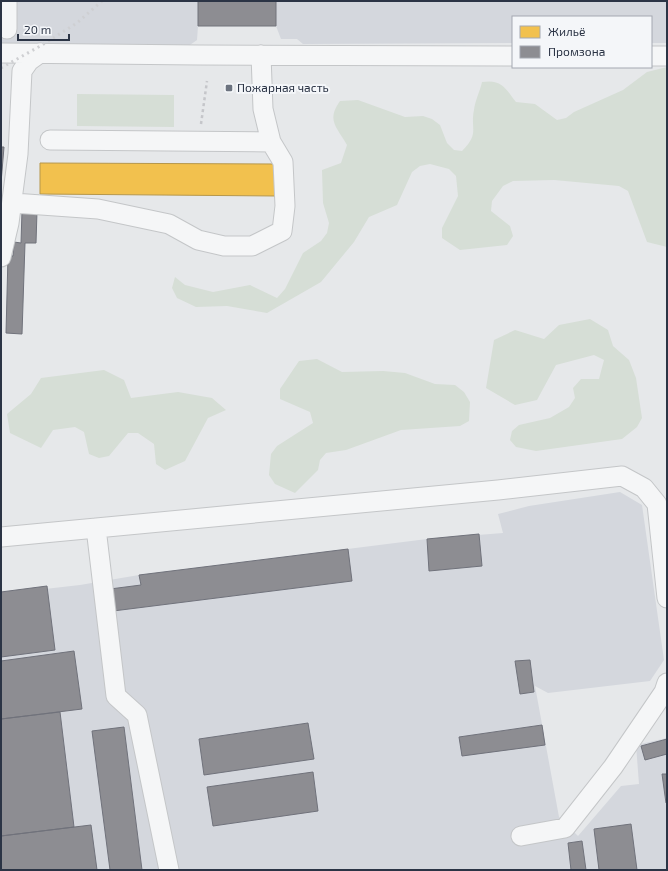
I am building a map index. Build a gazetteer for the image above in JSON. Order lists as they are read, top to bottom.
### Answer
{
  "places": {
    "transit": ["Пожарная часть"]
  },
  "legend": ["Жильё", "Промзона"],
  "scale_bar": "20 m"
}
